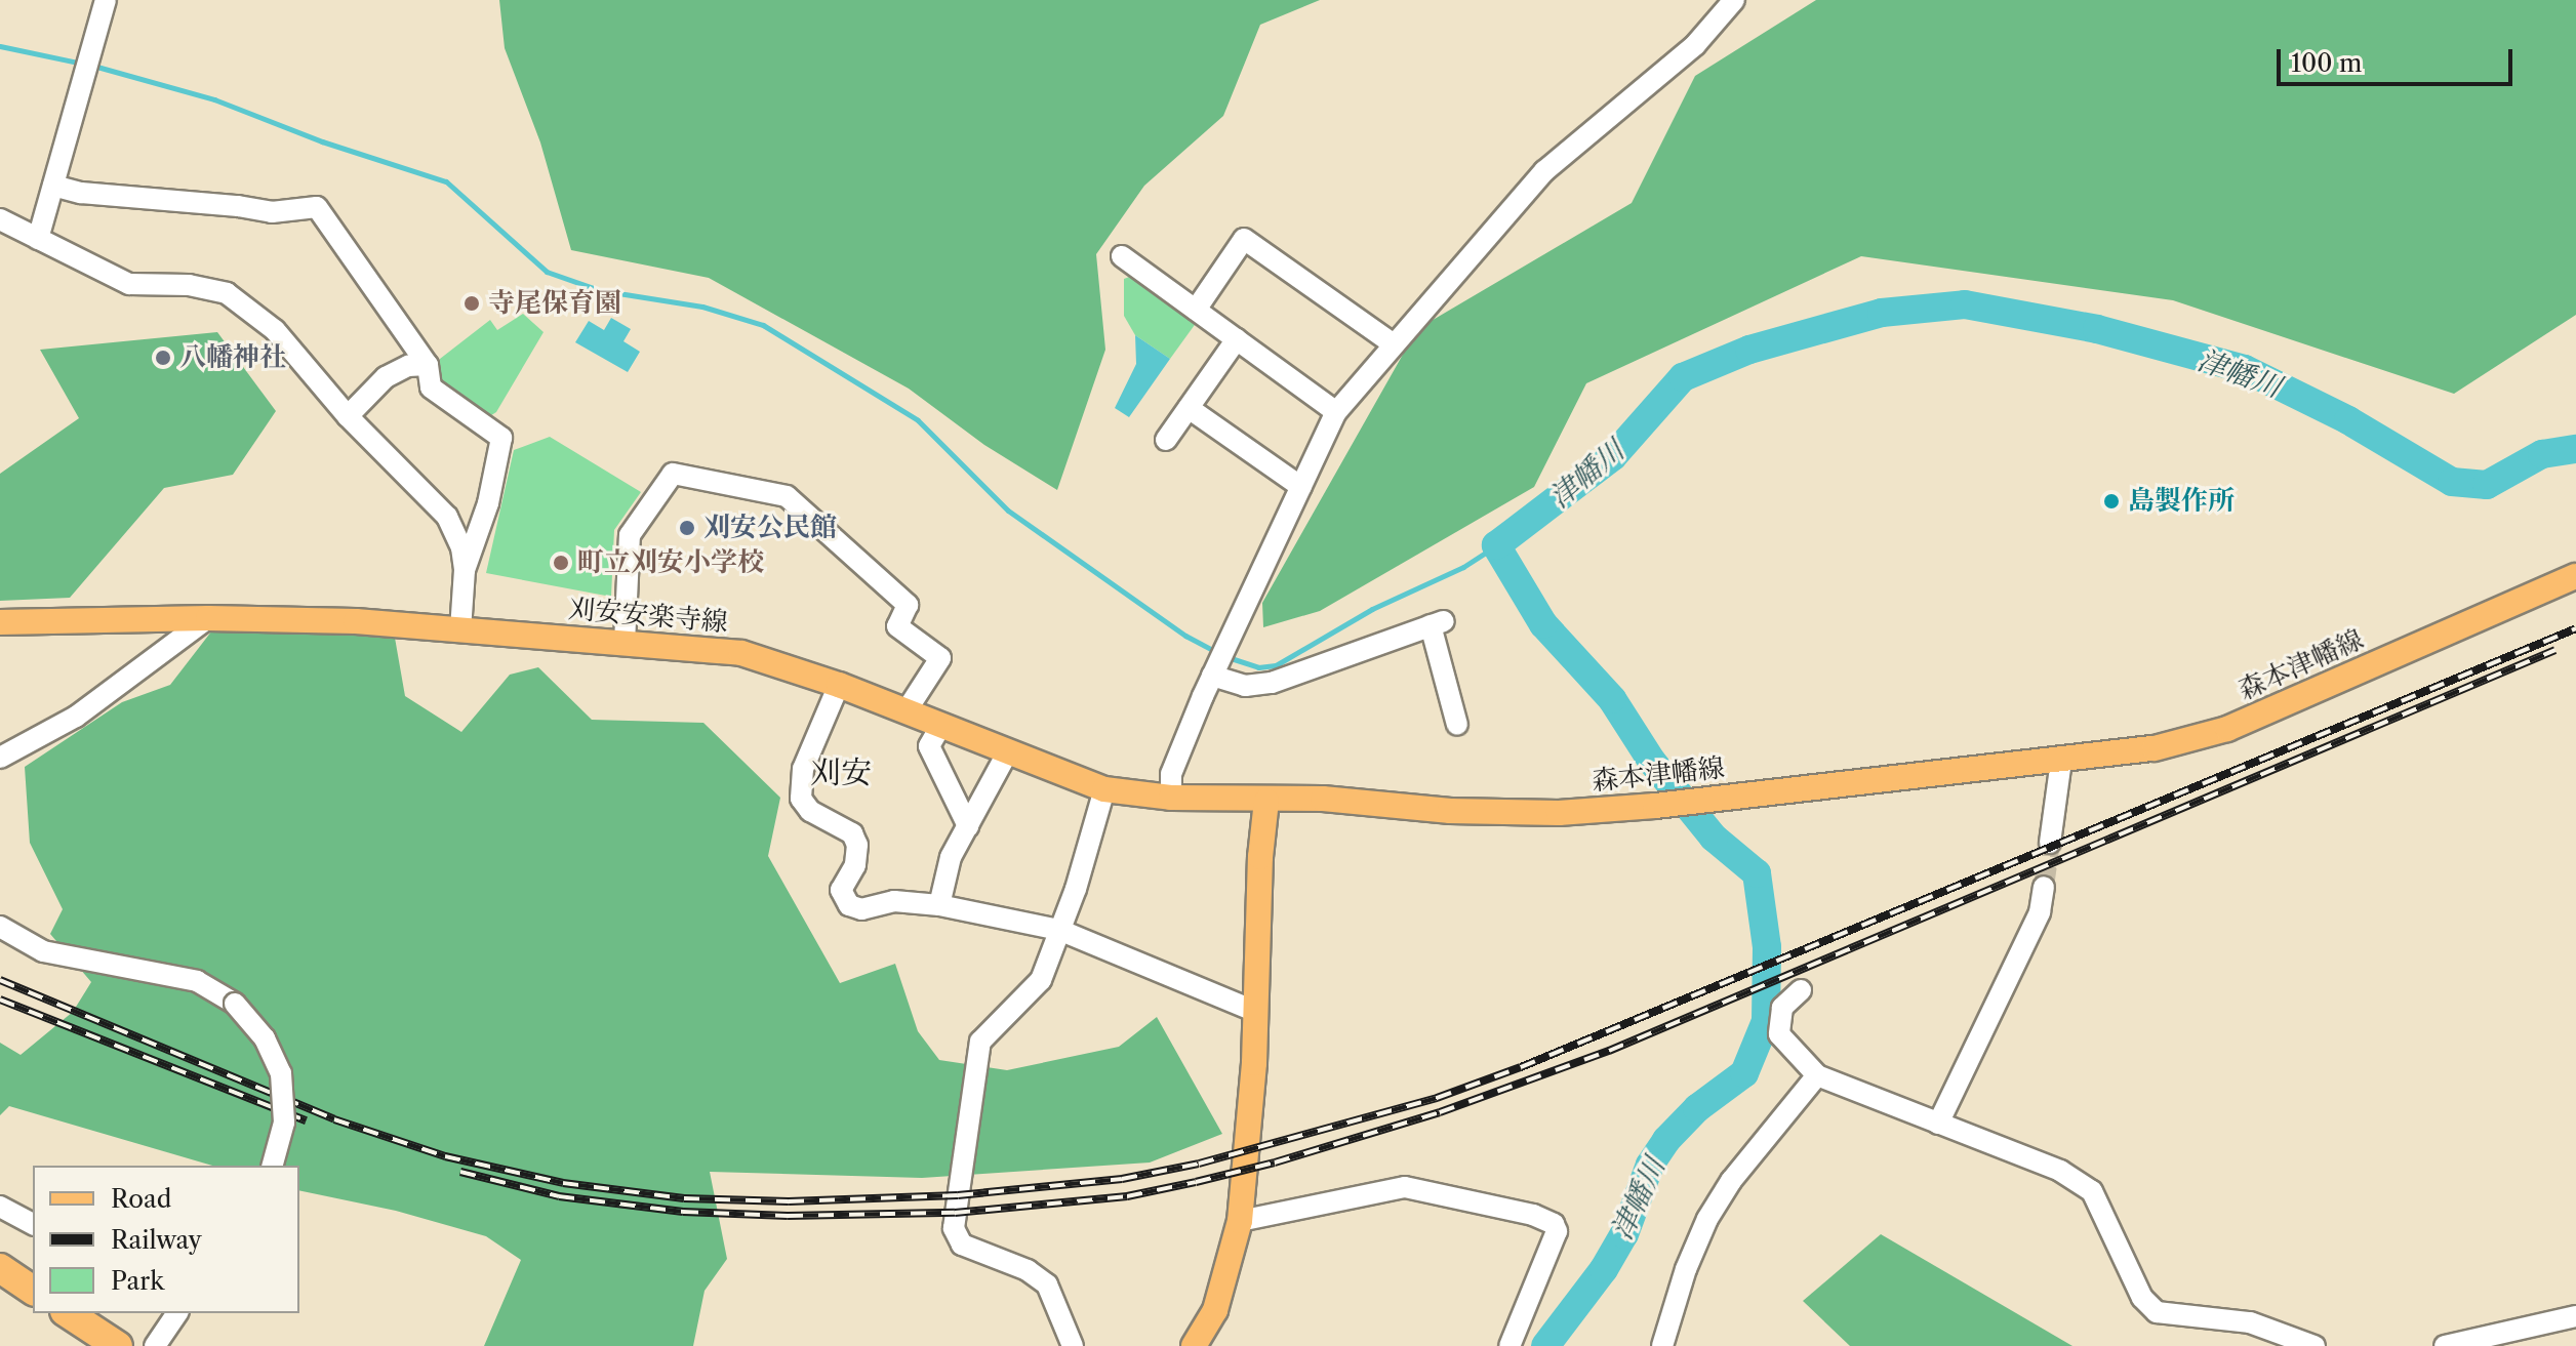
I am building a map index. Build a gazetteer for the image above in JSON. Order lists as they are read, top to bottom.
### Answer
{
  "streets": {
    "main road": ["刈安安楽寺線", "森本津幡線"]
  },
  "crossings": [
    ["刈安安楽寺線", "森本津幡線"]
  ],
  "districts": ["刈安"],
  "water": ["津幡川"],
  "places": [
    "寺尾保育園",
    "八幡神社",
    "島製作所",
    "刈安公民館",
    "町立刈安小学校"
  ],
  "legend": ["Road", "Railway", "Park"],
  "scale_bar": "100 m"
}
